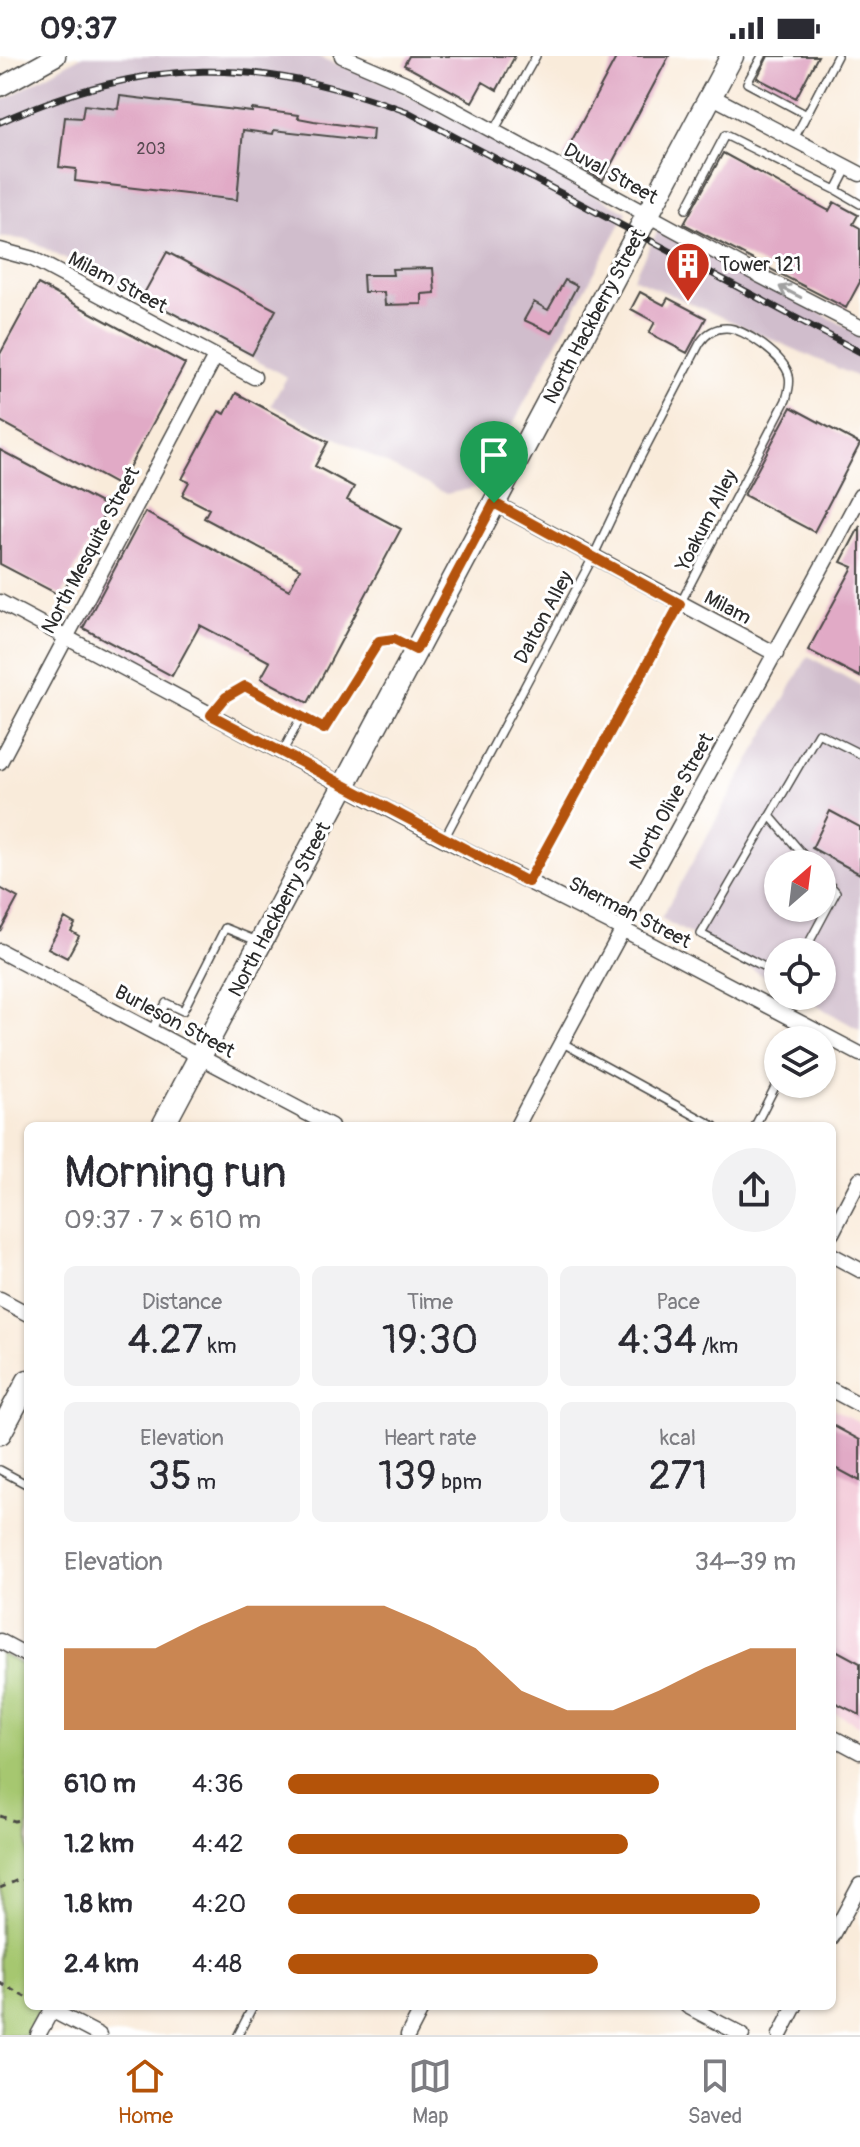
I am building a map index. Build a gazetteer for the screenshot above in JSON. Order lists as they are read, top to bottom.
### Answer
{
  "streets": {
    "main road": ["North Hackberry Street"],
    "street": [
      "Duval Street",
      "Milam Street",
      "North Mesquite Street",
      "Milam",
      "North Olive Street",
      "Sherman Street",
      "Burleson Street"
    ],
    "lane": ["Yoakum Alley", "Dalton Alley"]
  },
  "crossings": [
    ["Duval Street", "North Hackberry Street"],
    ["Milam Street", "North Mesquite Street"],
    ["North Hackberry Street", "Milam"],
    ["North Hackberry Street", "Sherman Street"],
    ["North Hackberry Street", "Burleson Street"],
    ["Yoakum Alley", "Milam"],
    ["Yoakum Alley", "Dalton Alley"],
    ["Yoakum Alley", "Sherman Street"],
    ["North Mesquite Street", "Sherman Street"],
    ["Milam", "Dalton Alley"],
    ["Milam", "North Olive Street"],
    ["Dalton Alley", "Sherman Street"],
    ["North Olive Street", "Sherman Street"]
  ],
  "one_way": ["Duval Street"],
  "places": {
    "building": ["Tower 121"]
  },
  "house_numbers": ["203"],
  "north": "top right",
  "page": {
    "status": "09:37",
    "heading": ["Morning run", "09:37 · 7 × 610 m"],
    "stats": [
      ["Distance", "4.27 km"],
      ["Time", "19:30"],
      ["Pace", "4:34 /km"],
      ["Elevation", "35 m"],
      ["Heart rate", "139 bpm"],
      ["kcal", "271"]
    ],
    "chart": ["Elevation", "34–39 m"],
    "list": [
      {
        "name": "610 m",
        "note": "4:36"
      },
      {
        "name": "1.2 km",
        "note": "4:42"
      },
      {
        "name": "1.8 km",
        "note": "4:20"
      },
      {
        "name": "2.4 km",
        "note": "4:48"
      }
    ],
    "tabs": ["Home", "Map", "Saved"]
  }
}
